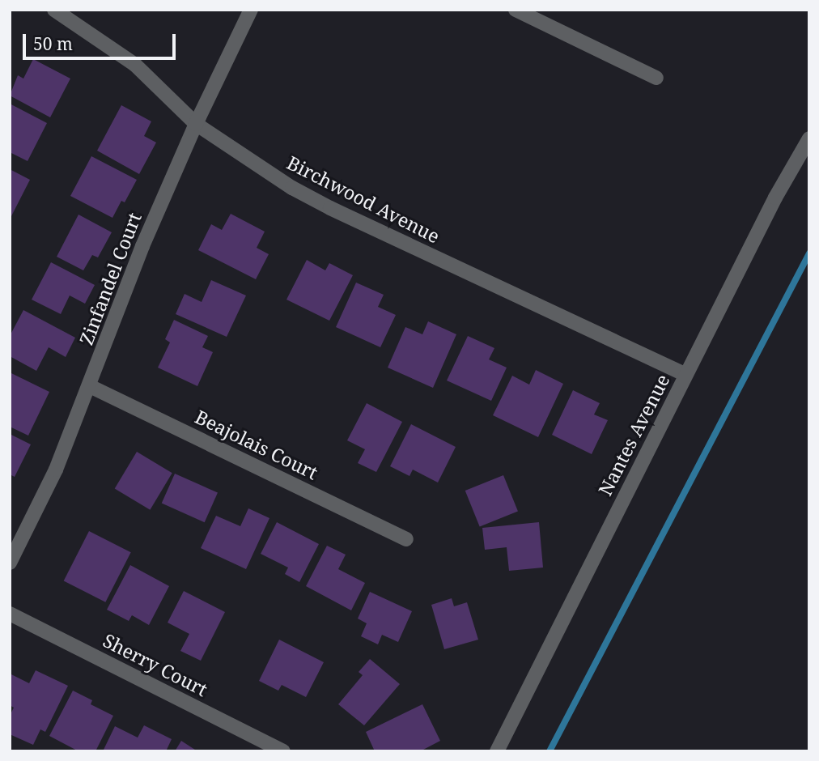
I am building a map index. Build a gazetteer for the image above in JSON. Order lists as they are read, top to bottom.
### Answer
{
  "streets": {
    "street": [
      "Birchwood Avenue",
      "Zinfandel Court",
      "Nantes Avenue",
      "Beajolais Court",
      "Sherry Court"
    ]
  },
  "crossings": [
    ["Birchwood Avenue", "Zinfandel Court"],
    ["Birchwood Avenue", "Nantes Avenue"],
    ["Zinfandel Court", "Beajolais Court"]
  ],
  "scale_bar": "50 m"
}
